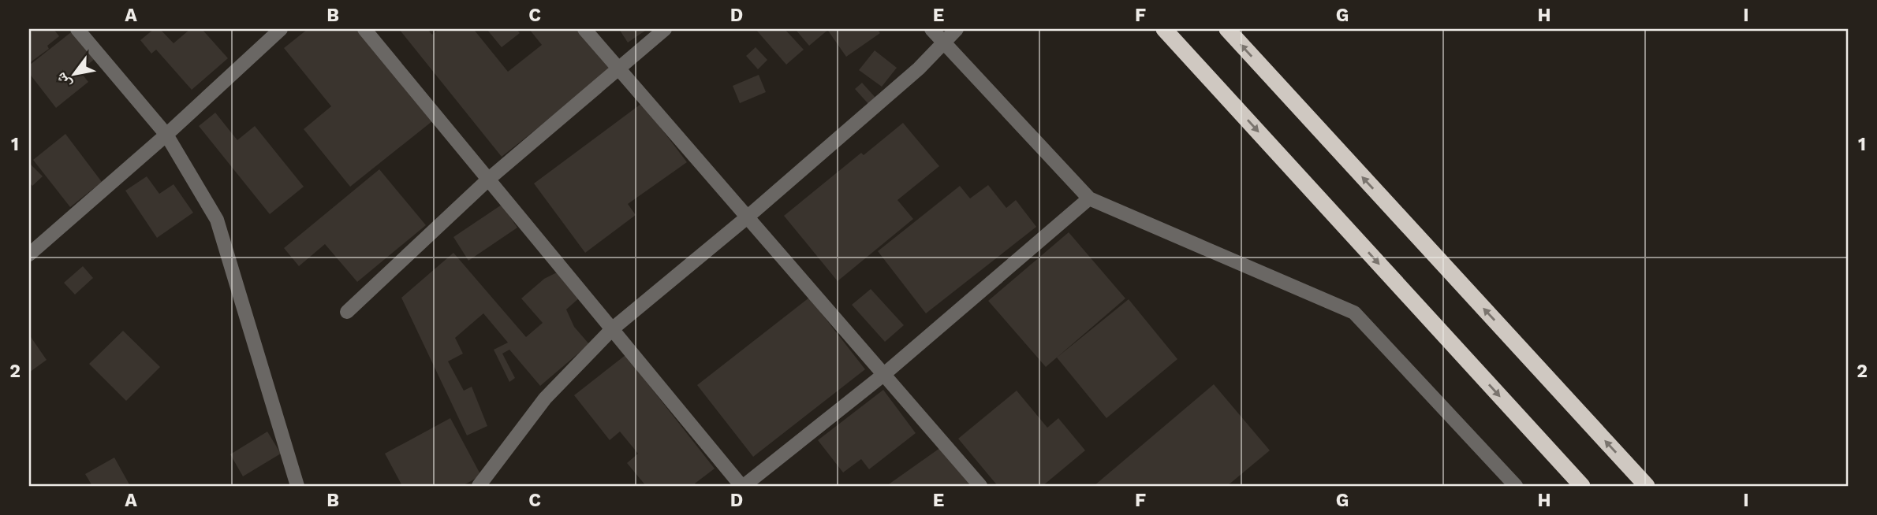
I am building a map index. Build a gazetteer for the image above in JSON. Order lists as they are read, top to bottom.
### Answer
{
  "north": "bottom left",
  "grid": {
    "columns": [
      "A",
      "B",
      "C",
      "D",
      "E",
      "F",
      "G",
      "H",
      "I"
    ],
    "rows": ["1", "2"]
  }
}
